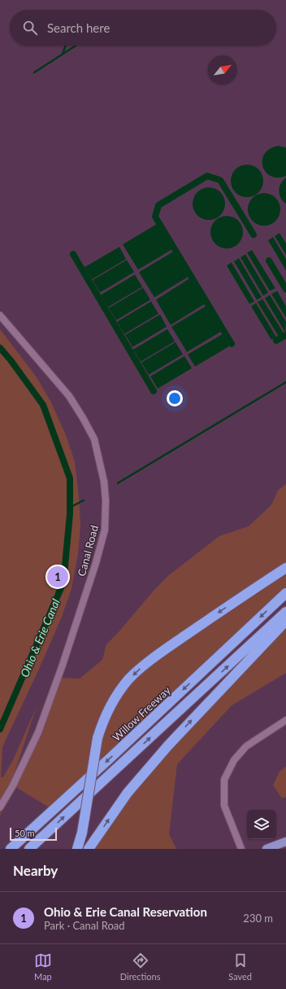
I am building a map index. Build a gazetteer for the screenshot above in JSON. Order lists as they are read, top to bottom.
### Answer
{
  "streets": {
    "highway": ["Willow Freeway"],
    "street": ["Canal Road"]
  },
  "water": ["Ohio & Erie Canal"],
  "scale_bar": "50 m",
  "north": "top right",
  "page": {
    "search": "Search here",
    "pins": "1",
    "scale": "50 m",
    "heading": "Nearby",
    "list": [
      {
        "mark": "1",
        "name": "Ohio & Erie Canal Reservation",
        "note": "Park · Canal Road",
        "value": "230 m"
      }
    ],
    "nav": ["Map", "Directions", "Saved"]
  }
}
